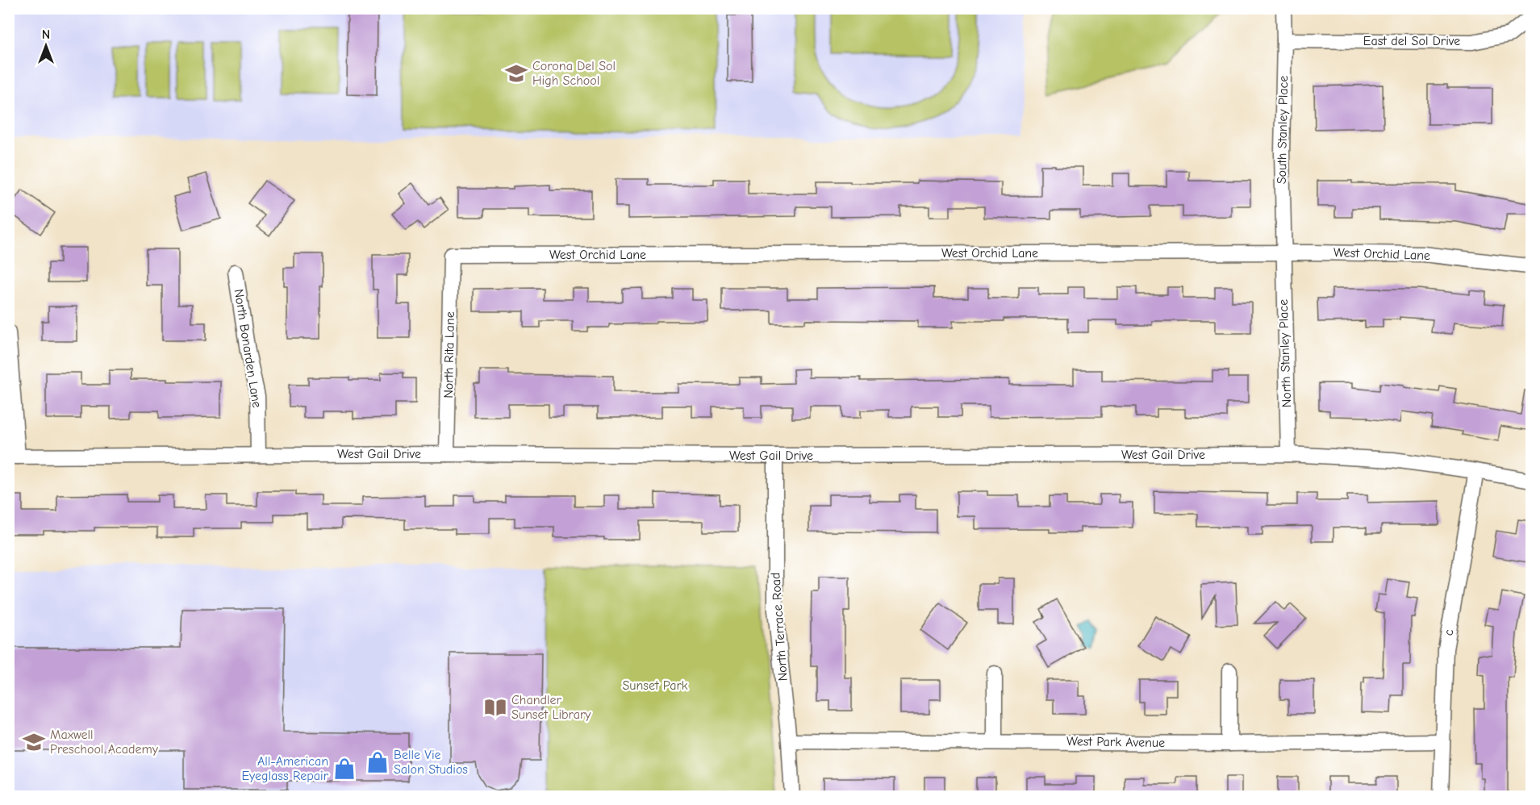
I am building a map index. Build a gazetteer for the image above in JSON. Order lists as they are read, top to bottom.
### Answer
{
  "streets": {
    "street": [
      "East del Sol Drive",
      "South Stanley Place",
      "West Orchid Lane",
      "North Bonarden Lane",
      "North Stanley Place",
      "North Rita Lane",
      "West Gail Drive",
      "North Terrace Road",
      "c",
      "West Park Avenue"
    ]
  },
  "crossings": [
    ["East del Sol Drive", "South Stanley Place"],
    ["South Stanley Place", "West Orchid Lane"],
    ["South Stanley Place", "North Stanley Place"],
    ["West Orchid Lane", "North Stanley Place"],
    ["West Orchid Lane", "North Rita Lane"],
    ["North Bonarden Lane", "West Gail Drive"],
    ["North Stanley Place", "West Gail Drive"],
    ["North Rita Lane", "West Gail Drive"],
    ["West Gail Drive", "North Terrace Road"],
    ["West Gail Drive", "c"],
    ["North Terrace Road", "West Park Avenue"],
    ["c", "West Park Avenue"]
  ],
  "parks": ["Sunset Park"],
  "places": {
    "school or university": ["Corona Del Sol High School", "Maxwell Preschool Academy"],
    "library": ["Chandler Sunset Library"],
    "shop": ["Belle Vie Salon Studios", "All-American Eyeglass Repair"]
  },
  "north": "top"
}
